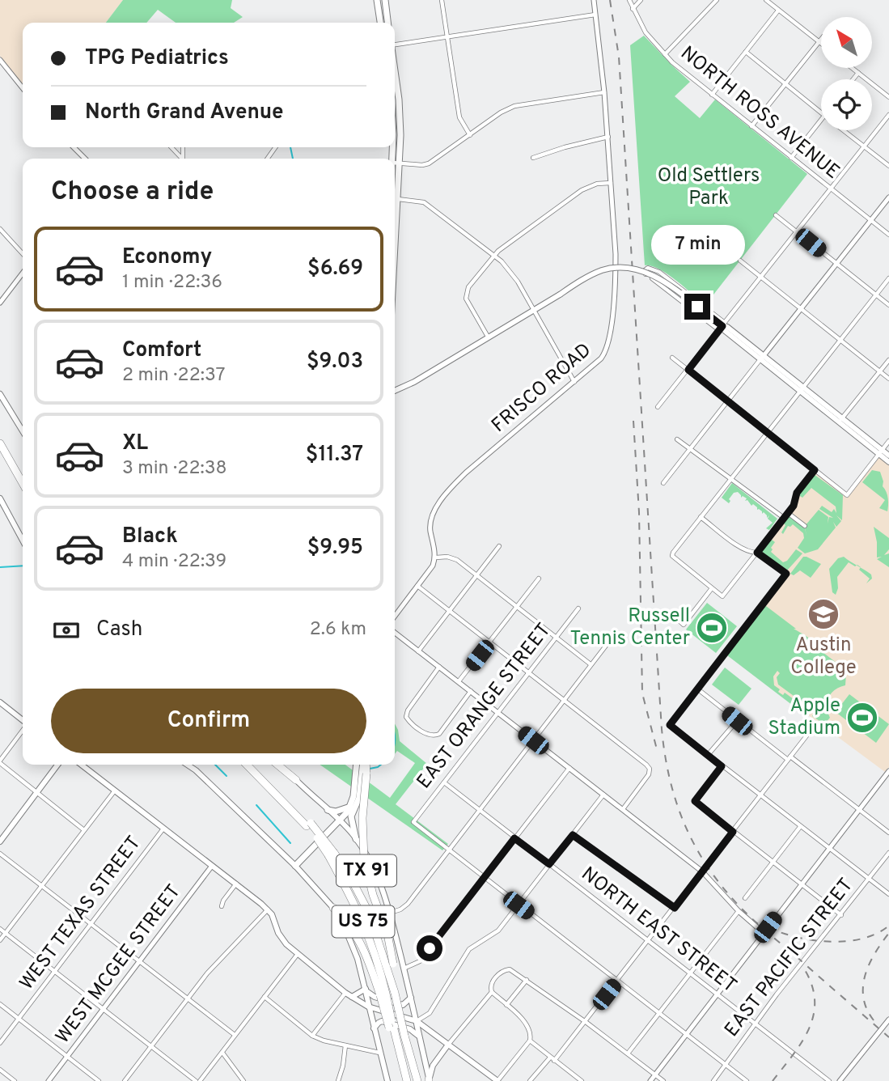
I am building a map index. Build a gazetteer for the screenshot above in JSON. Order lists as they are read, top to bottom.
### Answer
{
  "streets": {
    "highway": ["TX 91", "US 75"],
    "street": [
      "NORTH ROSS AVENUE",
      "FRISCO ROAD",
      "EAST ORANGE STREET",
      "WEST TEXAS STREET",
      "NORTH EAST STREET",
      "EAST PACIFIC STREET",
      "WEST MCGEE STREET"
    ]
  },
  "crossings": [
    ["EAST ORANGE STREET", "NORTH EAST STREET"],
    ["TX 91", "US 75"],
    ["NORTH EAST STREET", "EAST PACIFIC STREET"]
  ],
  "parks": ["Old Settlers Park"],
  "places": {
    "school or university": ["Austin College"],
    "sports": ["Russell Tennis Center", "Apple Stadium"]
  },
  "north": "top left",
  "page": {
    "banner": ["TPG Pediatrics", "North Grand Avenue"],
    "heading": "Choose a ride",
    "bubble": "7 min",
    "list": [
      {
        "name": "Economy",
        "note": "1 min · 22:36",
        "value": "$6.69"
      },
      {
        "name": "Comfort",
        "note": "2 min · 22:37",
        "value": "$9.03"
      },
      {
        "name": "XL",
        "note": "3 min · 22:38",
        "value": "$11.37"
      },
      {
        "name": "Black",
        "note": "4 min · 22:39",
        "value": "$9.95"
      }
    ],
    "pay": ["Cash", "2.6 km"],
    "buttons": "Confirm"
  }
}
